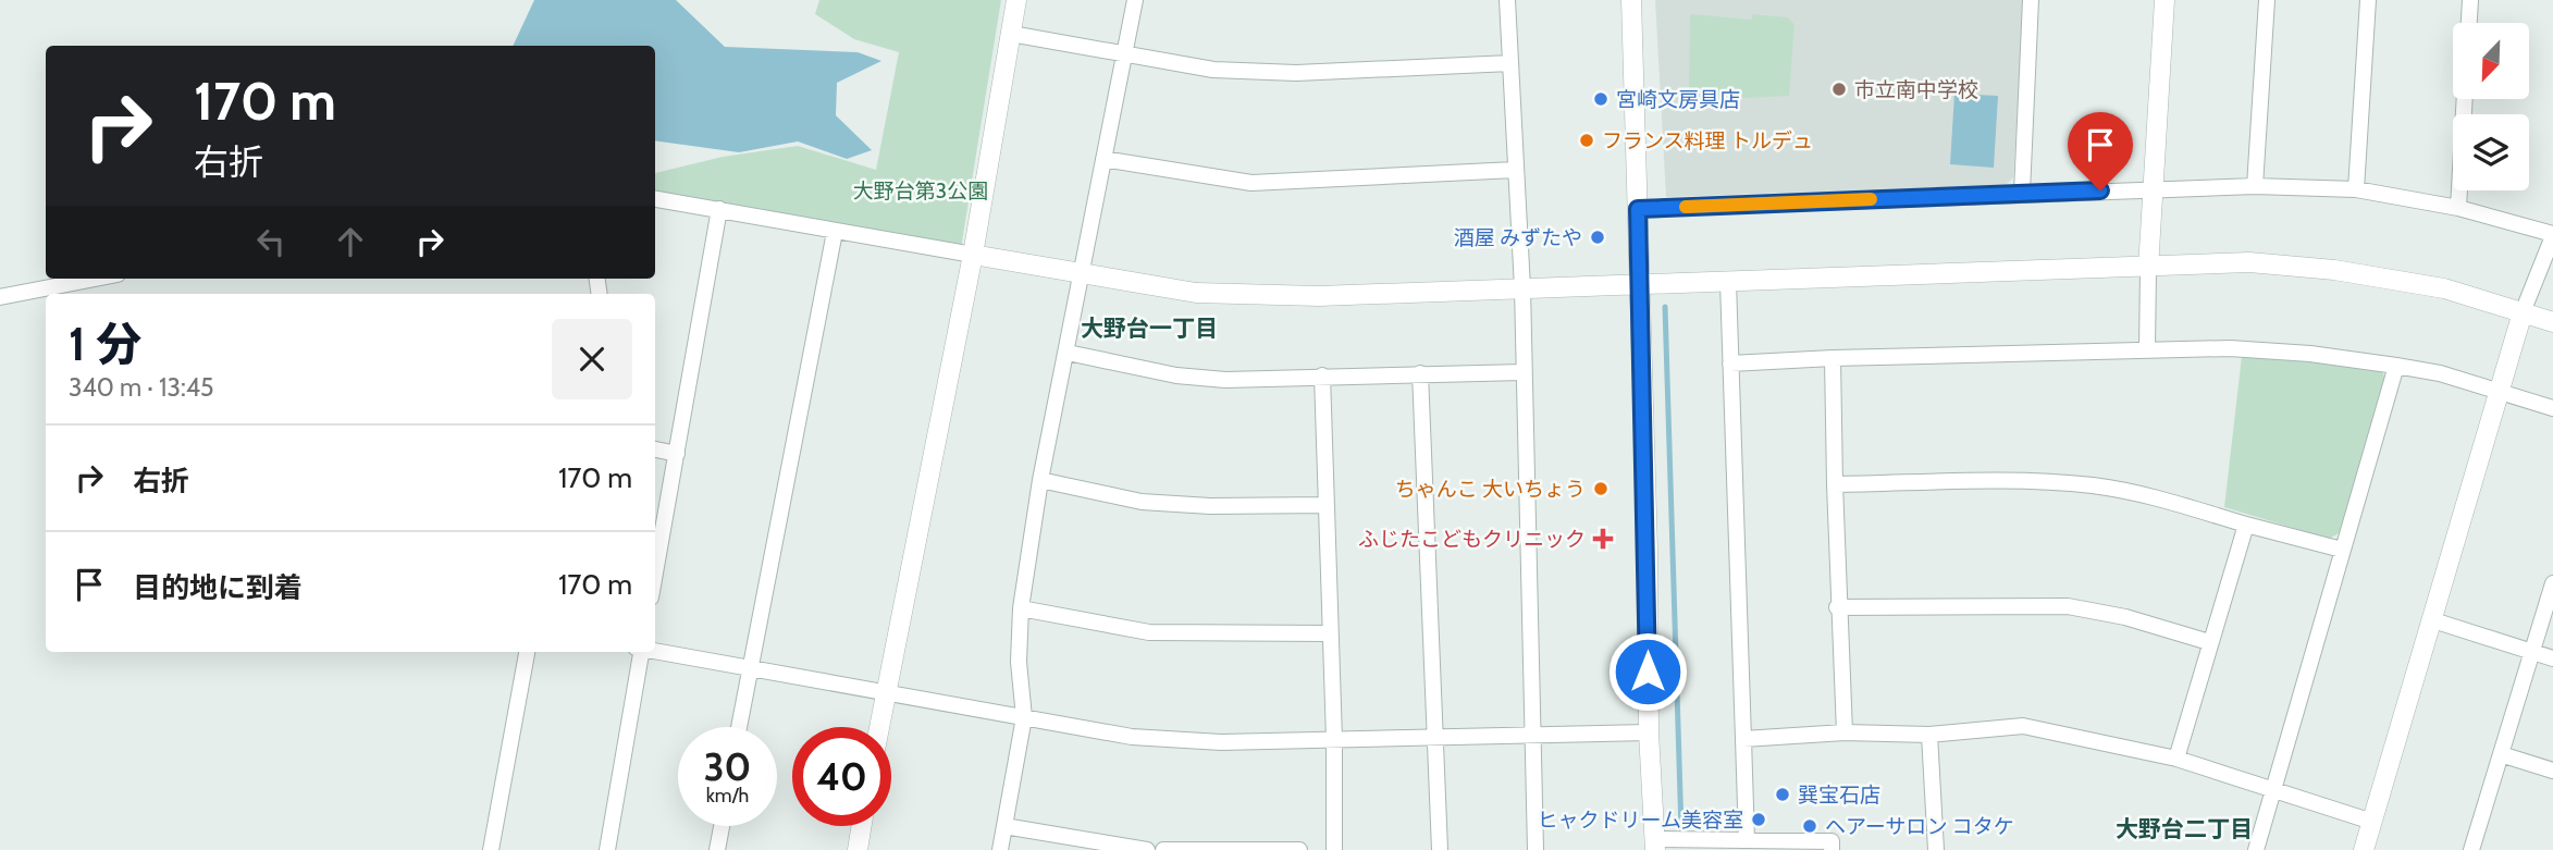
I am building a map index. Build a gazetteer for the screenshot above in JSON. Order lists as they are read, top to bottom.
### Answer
{
  "districts": ["大野台一丁目", "大野台二丁目"],
  "parks": ["大野台第3公園"],
  "places": {
    "other": [
      "市立南中学校",
      "宮崎文房具店",
      "フランス料理 トルデュ",
      "酒屋 みずたや",
      "ちゃんこ 大いちょう",
      "巽宝石店",
      "ヒャクドリーム美容室",
      "ヘアーサロン コタケ"
    ],
    "health": ["ふじたこどもクリニック"]
  },
  "north": "bottom left",
  "page": {
    "turn": ["170 m", "右折"],
    "heading": ["1 分", "340 m · 13:45"],
    "list": [
      {
        "name": "右折",
        "value": "170 m"
      },
      {
        "name": "目的地に到着",
        "value": "170 m"
      }
    ],
    "speed": "30 km/h",
    "limit": "40"
  }
}
